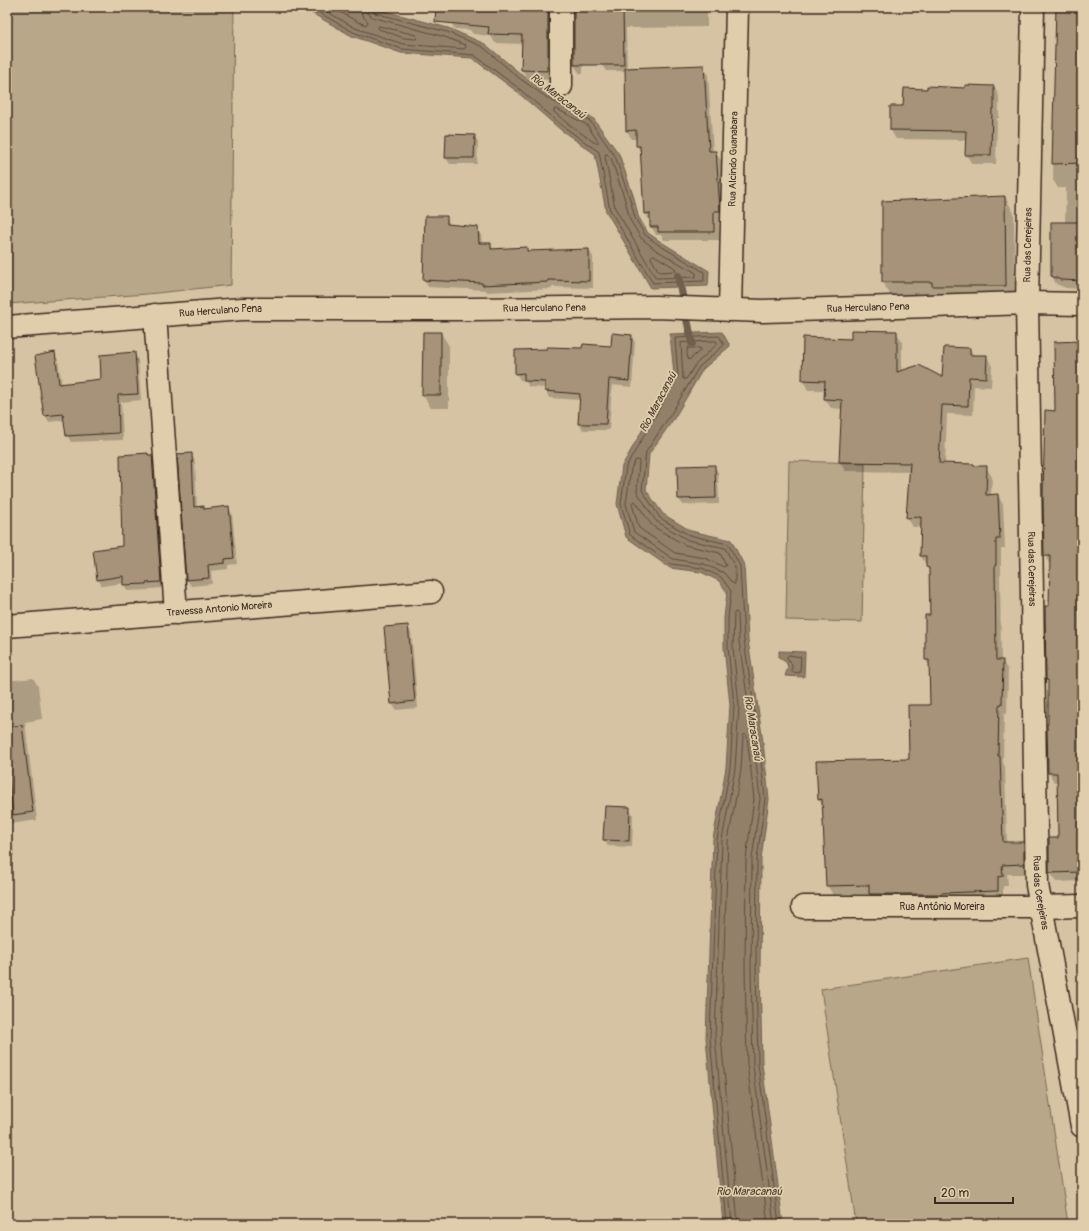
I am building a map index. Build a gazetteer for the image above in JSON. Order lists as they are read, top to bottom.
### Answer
{
  "streets": {
    "street": [
      "Rua Alcindo Guanabara",
      "Rua das Cerejeiras",
      "Rua Herculano Pena",
      "Travessa Antonio Moreira",
      "Rua Antônio Moreira"
    ]
  },
  "crossings": [
    ["Rua Alcindo Guanabara", "Rua Herculano Pena"],
    ["Rua das Cerejeiras", "Rua Herculano Pena"],
    ["Rua das Cerejeiras", "Rua Antônio Moreira"]
  ],
  "water": ["Rio Maracanaú"],
  "scale_bar": "20 m"
}
